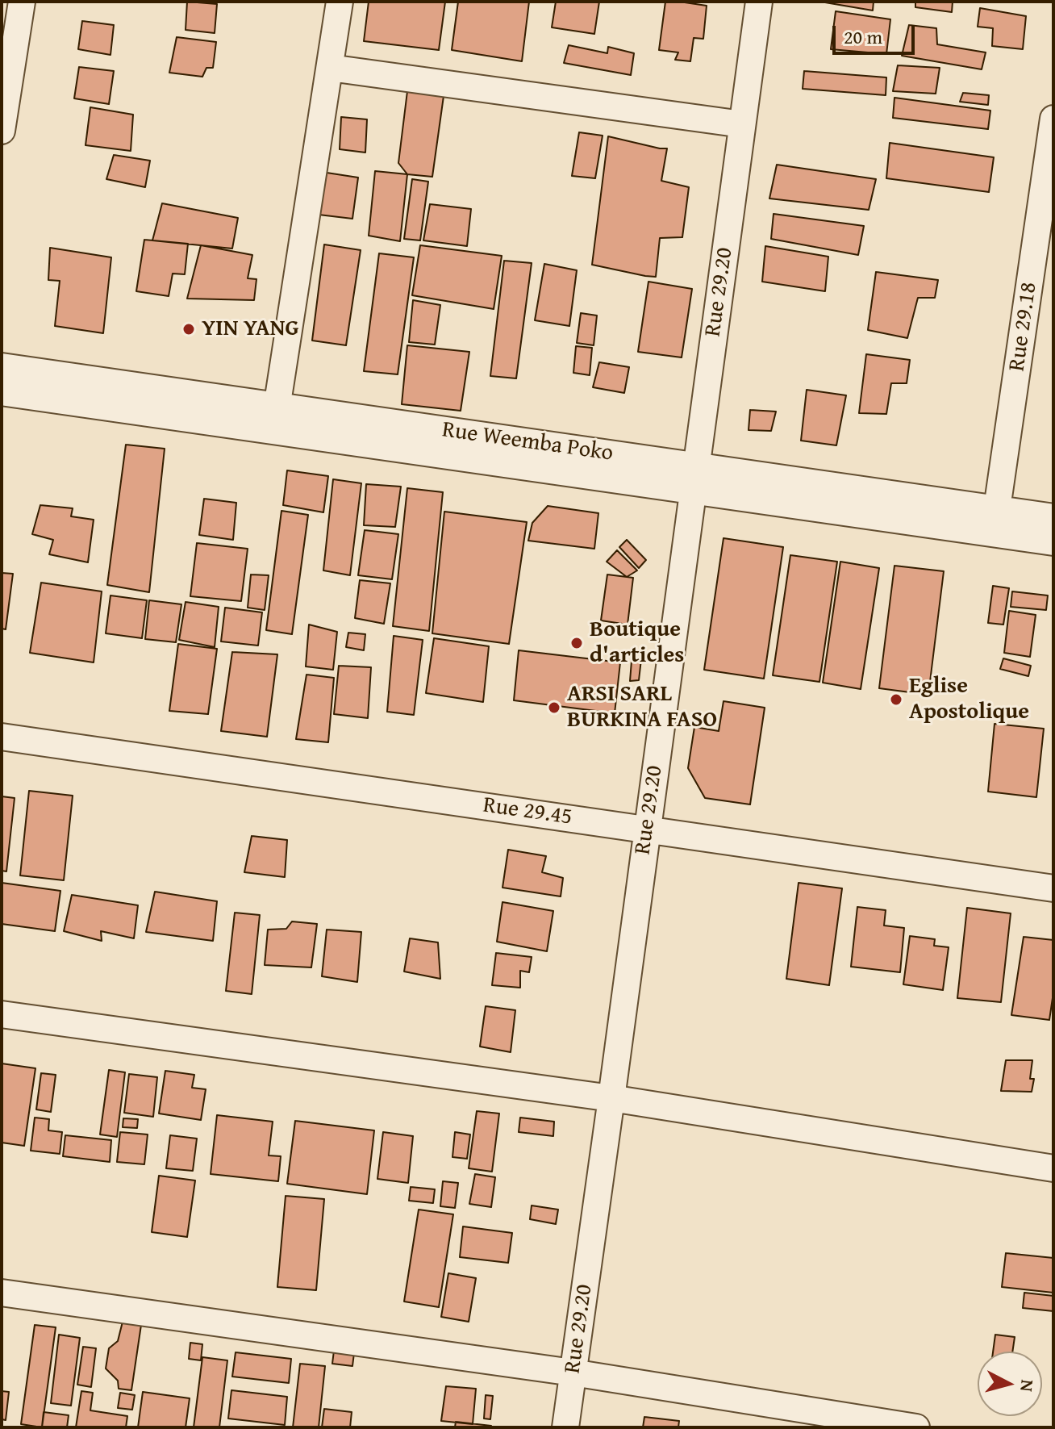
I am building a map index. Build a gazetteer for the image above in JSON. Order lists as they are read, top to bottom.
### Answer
{
  "streets": {
    "street": [
      "Rue 29.20",
      "Rue 29.18",
      "Rue Weemba Poko",
      "Rue 29.45"
    ]
  },
  "crossings": [
    ["Rue 29.20", "Rue Weemba Poko"],
    ["Rue 29.20", "Rue 29.45"],
    ["Rue 29.18", "Rue Weemba Poko"]
  ],
  "places": [
    "YIN YANG",
    "Boutique d'articles",
    "Eglise Apostolique",
    "ARSI SARL BURKINA FASO"
  ],
  "scale_bar": "20 m",
  "north": "right"
}
